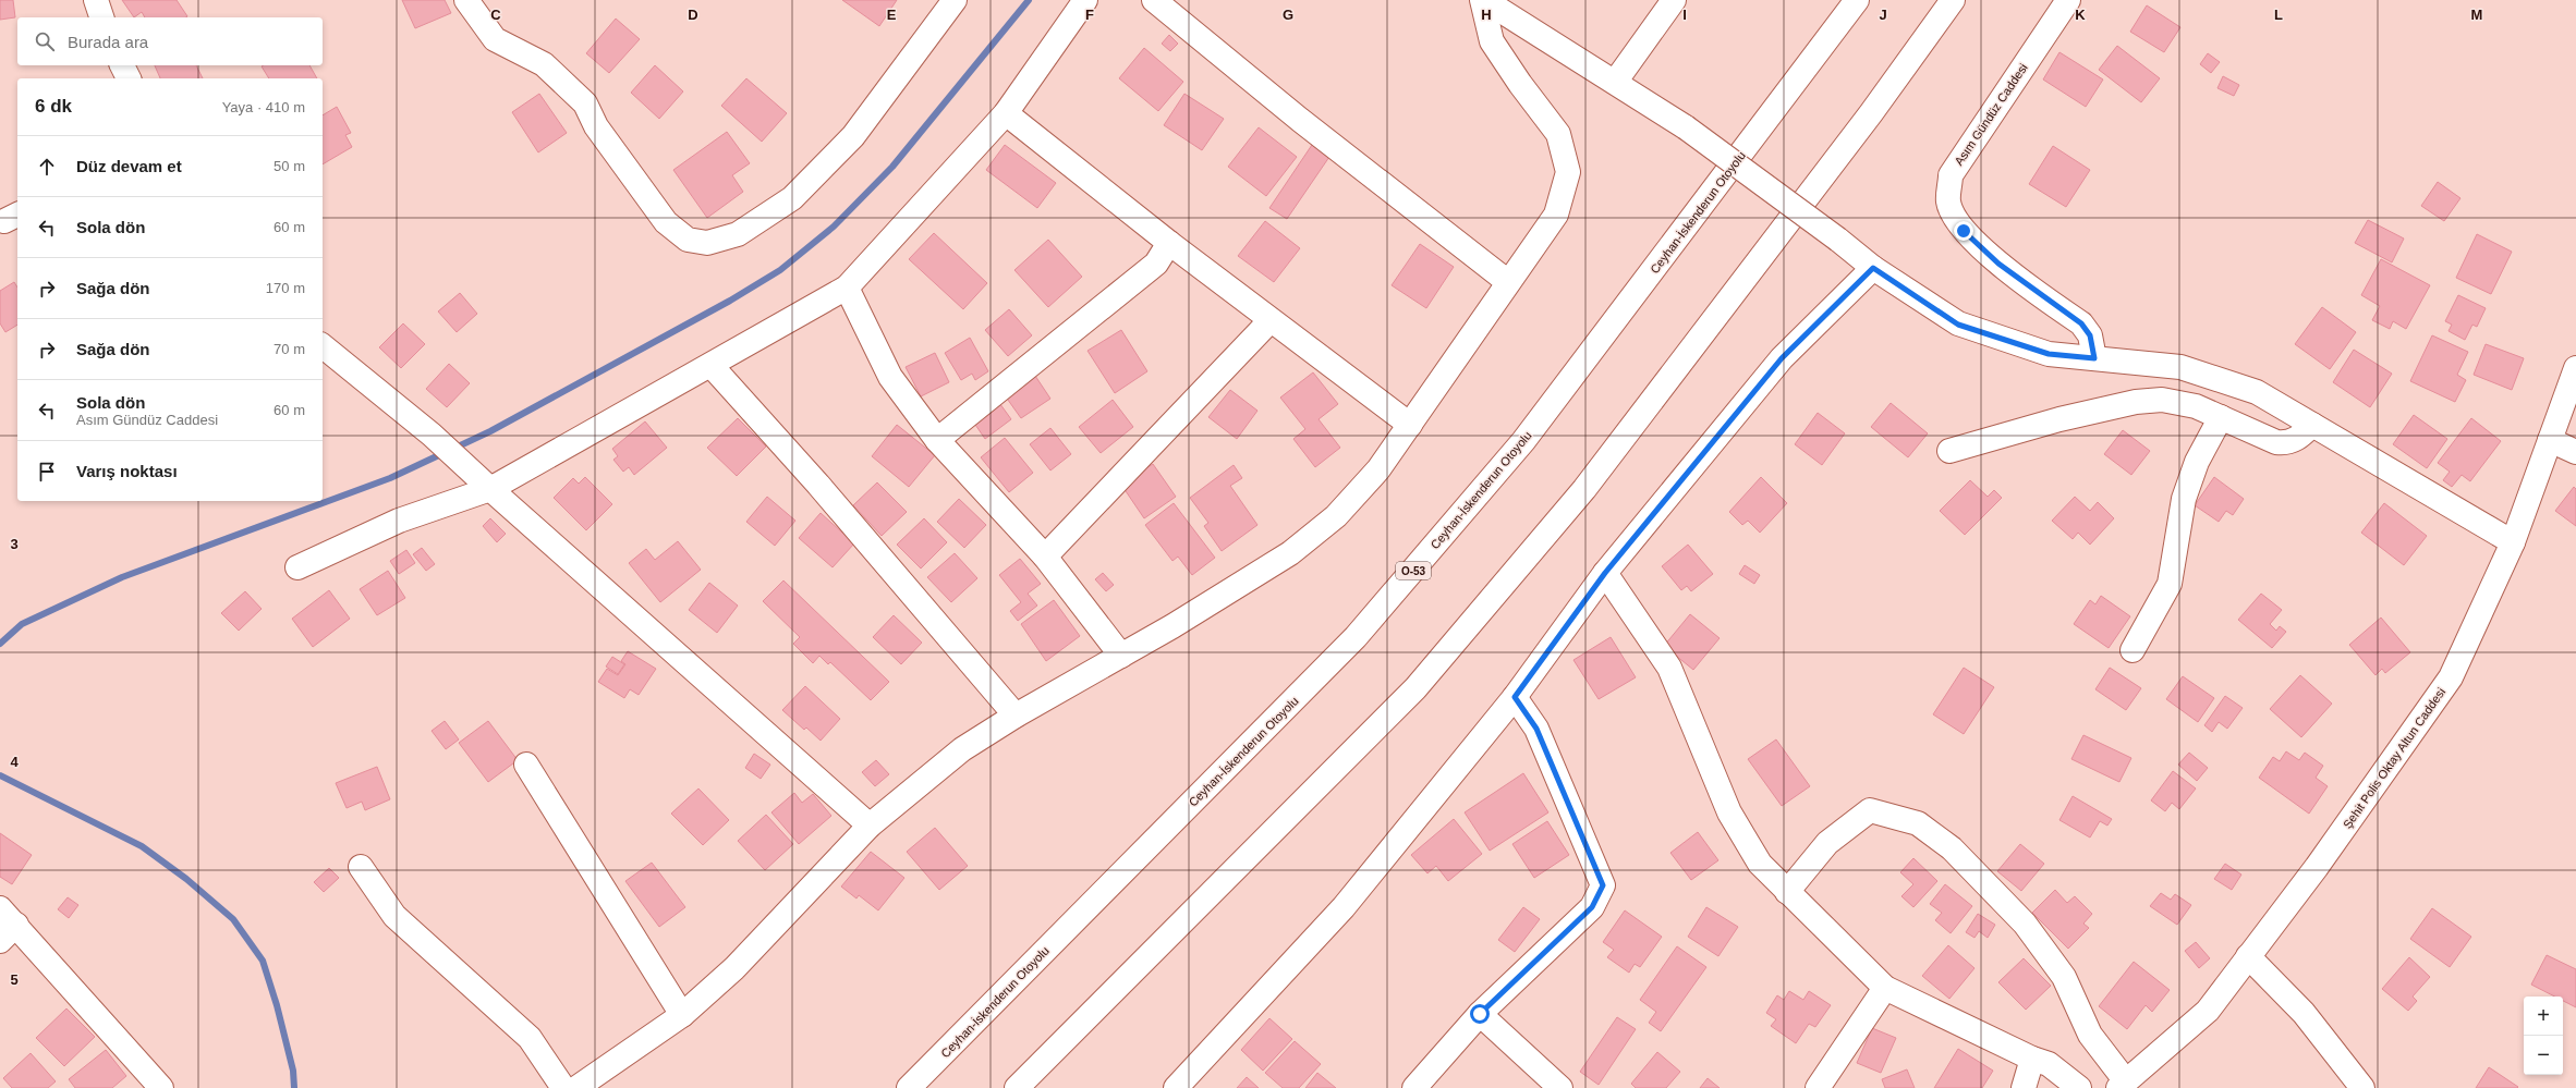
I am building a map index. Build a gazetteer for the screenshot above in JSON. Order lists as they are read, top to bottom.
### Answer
{
  "streets": {
    "main road": [
      "Asım Gündüz Caddesi",
      "Ceyhan-İskenderun Otoyolu",
      "O-53",
      "Şehit Polis Oktay Altun Caddesi"
    ]
  },
  "page": {
    "search": "Burada ara",
    "heading": ["6 dk", "Yaya · 410 m"],
    "list": [
      ["Düz devam et", "50 m"],
      ["Sola dön", "60 m"],
      ["Sağa dön", "170 m"],
      ["Sağa dön", "70 m"],
      ["Sola dön", "Asım Gündüz Caddesi", "60 m"],
      "Varış noktası"
    ],
    "map_buttons": ["+", "−"]
  },
  "grid": {
    "columns": [
      "C",
      "D",
      "E",
      "F",
      "G",
      "H",
      "I",
      "J",
      "K",
      "L",
      "M"
    ],
    "rows": ["3", "4", "5"]
  }
}
